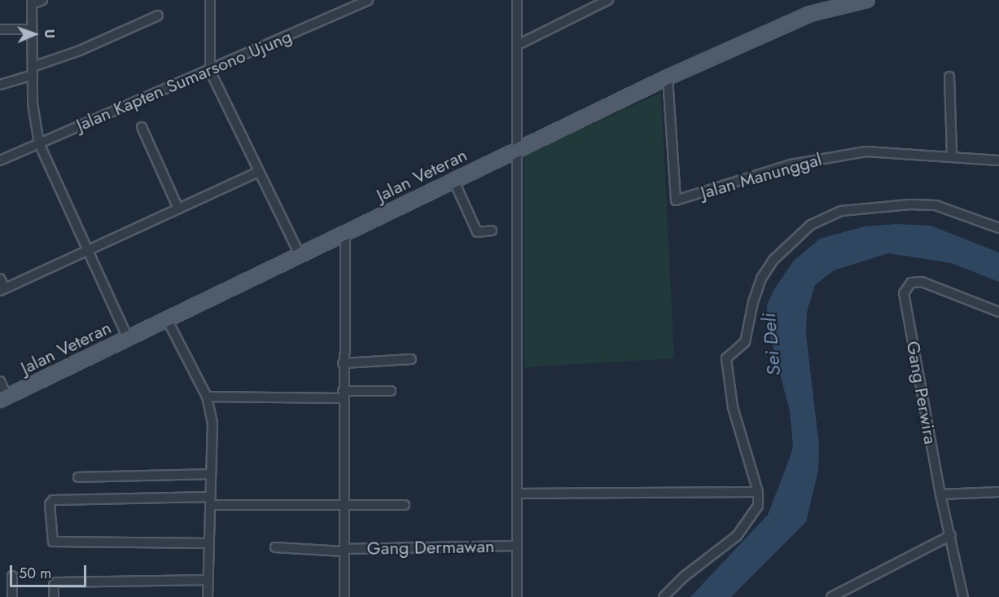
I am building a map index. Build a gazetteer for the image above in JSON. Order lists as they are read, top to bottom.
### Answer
{
  "streets": {
    "main road": ["Jalan Veteran"],
    "street": [
      "Jalan Kapten Sumarsono Ujung",
      "Jalan Manunggal",
      "Gang Perwira",
      "Gang Dermawan"
    ]
  },
  "crossings": [
    ["Jalan Veteran", "Jalan Manunggal"]
  ],
  "water": ["Sei Deli"],
  "scale_bar": "50 m",
  "north": "right"
}
